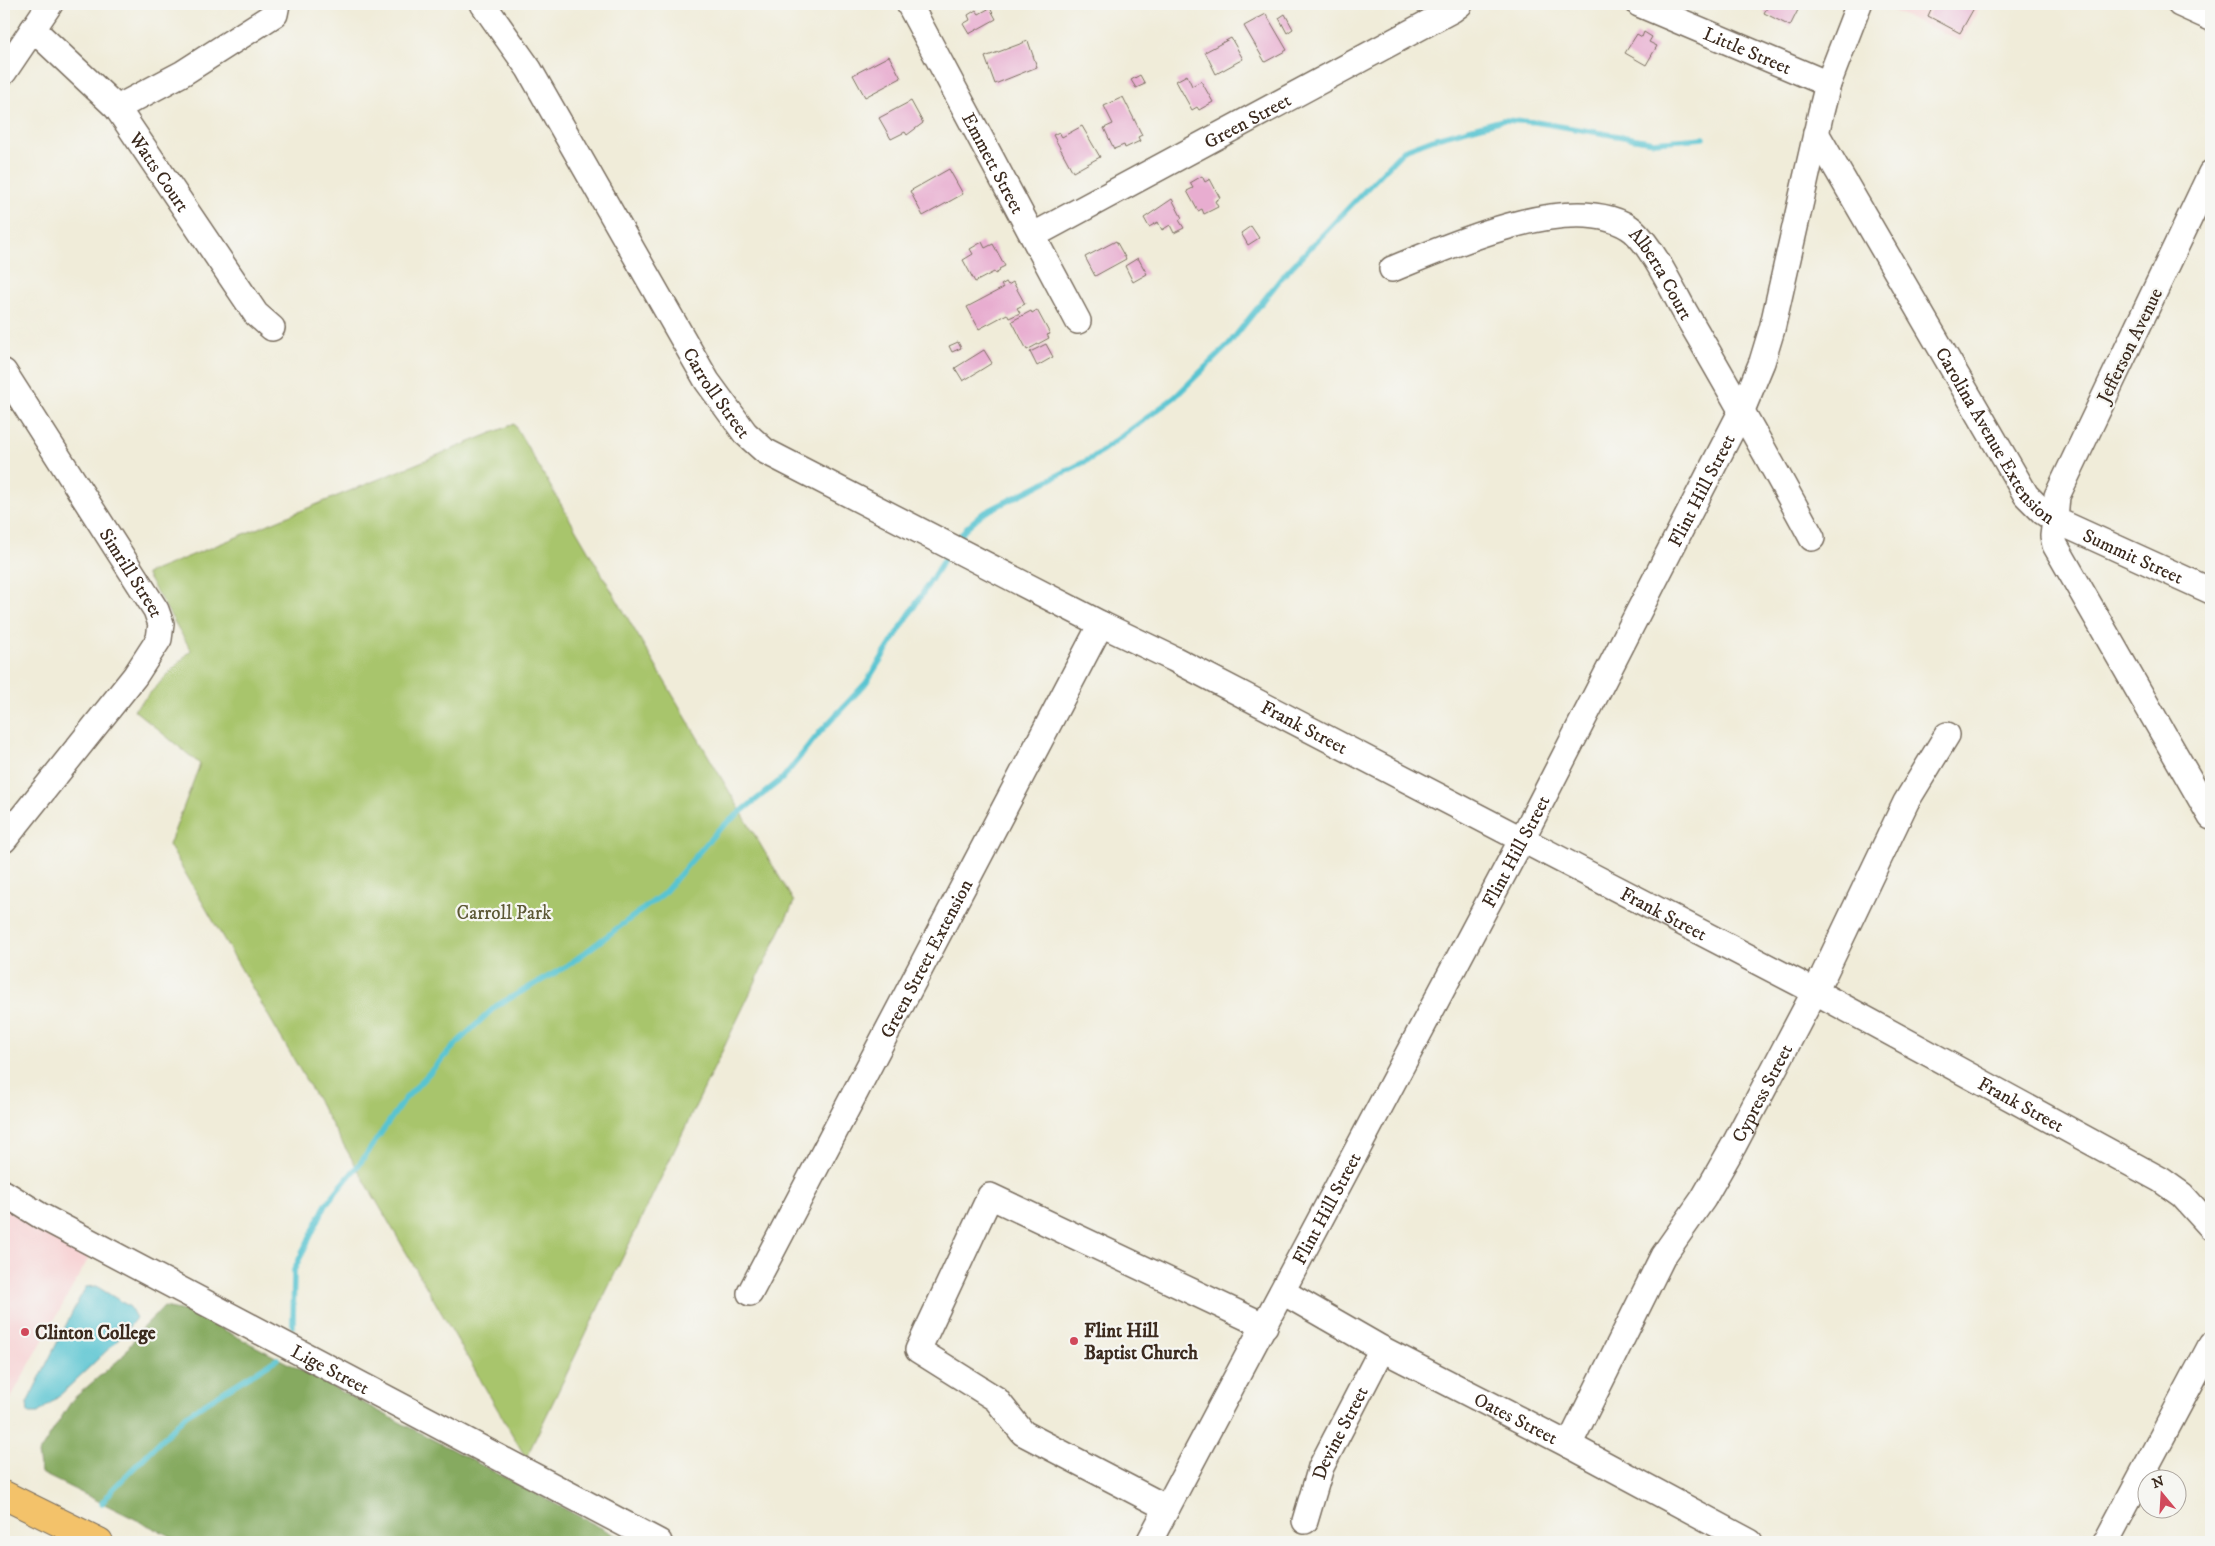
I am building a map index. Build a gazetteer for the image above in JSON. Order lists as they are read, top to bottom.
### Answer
{
  "streets": {
    "street": [
      "Little Street",
      "Green Street",
      "Emmett Street",
      "Watts Court",
      "Alberta Court",
      "Jefferson Avenue",
      "Carroll Street",
      "Carolina Avenue Extension",
      "Flint Hill Street",
      "Summit Street",
      "Simrill Street",
      "Frank Street",
      "Green Street Extension",
      "Cypress Street",
      "Lige Street",
      "Oates Street",
      "Devine Street"
    ]
  },
  "crossings": [
    ["Little Street", "Flint Hill Street"],
    ["Green Street", "Emmett Street"],
    ["Alberta Court", "Flint Hill Street"],
    ["Jefferson Avenue", "Carolina Avenue Extension"],
    ["Jefferson Avenue", "Summit Street"],
    ["Carroll Street", "Frank Street"],
    ["Carroll Street", "Green Street Extension"],
    ["Carolina Avenue Extension", "Flint Hill Street"],
    ["Carolina Avenue Extension", "Summit Street"],
    ["Flint Hill Street", "Frank Street"],
    ["Flint Hill Street", "Oates Street"],
    ["Frank Street", "Green Street Extension"],
    ["Frank Street", "Cypress Street"],
    ["Cypress Street", "Oates Street"],
    ["Oates Street", "Devine Street"]
  ],
  "parks": ["Carroll Park"],
  "places": ["Clinton College", "Flint Hill Baptist Church"],
  "north": "top"
}
